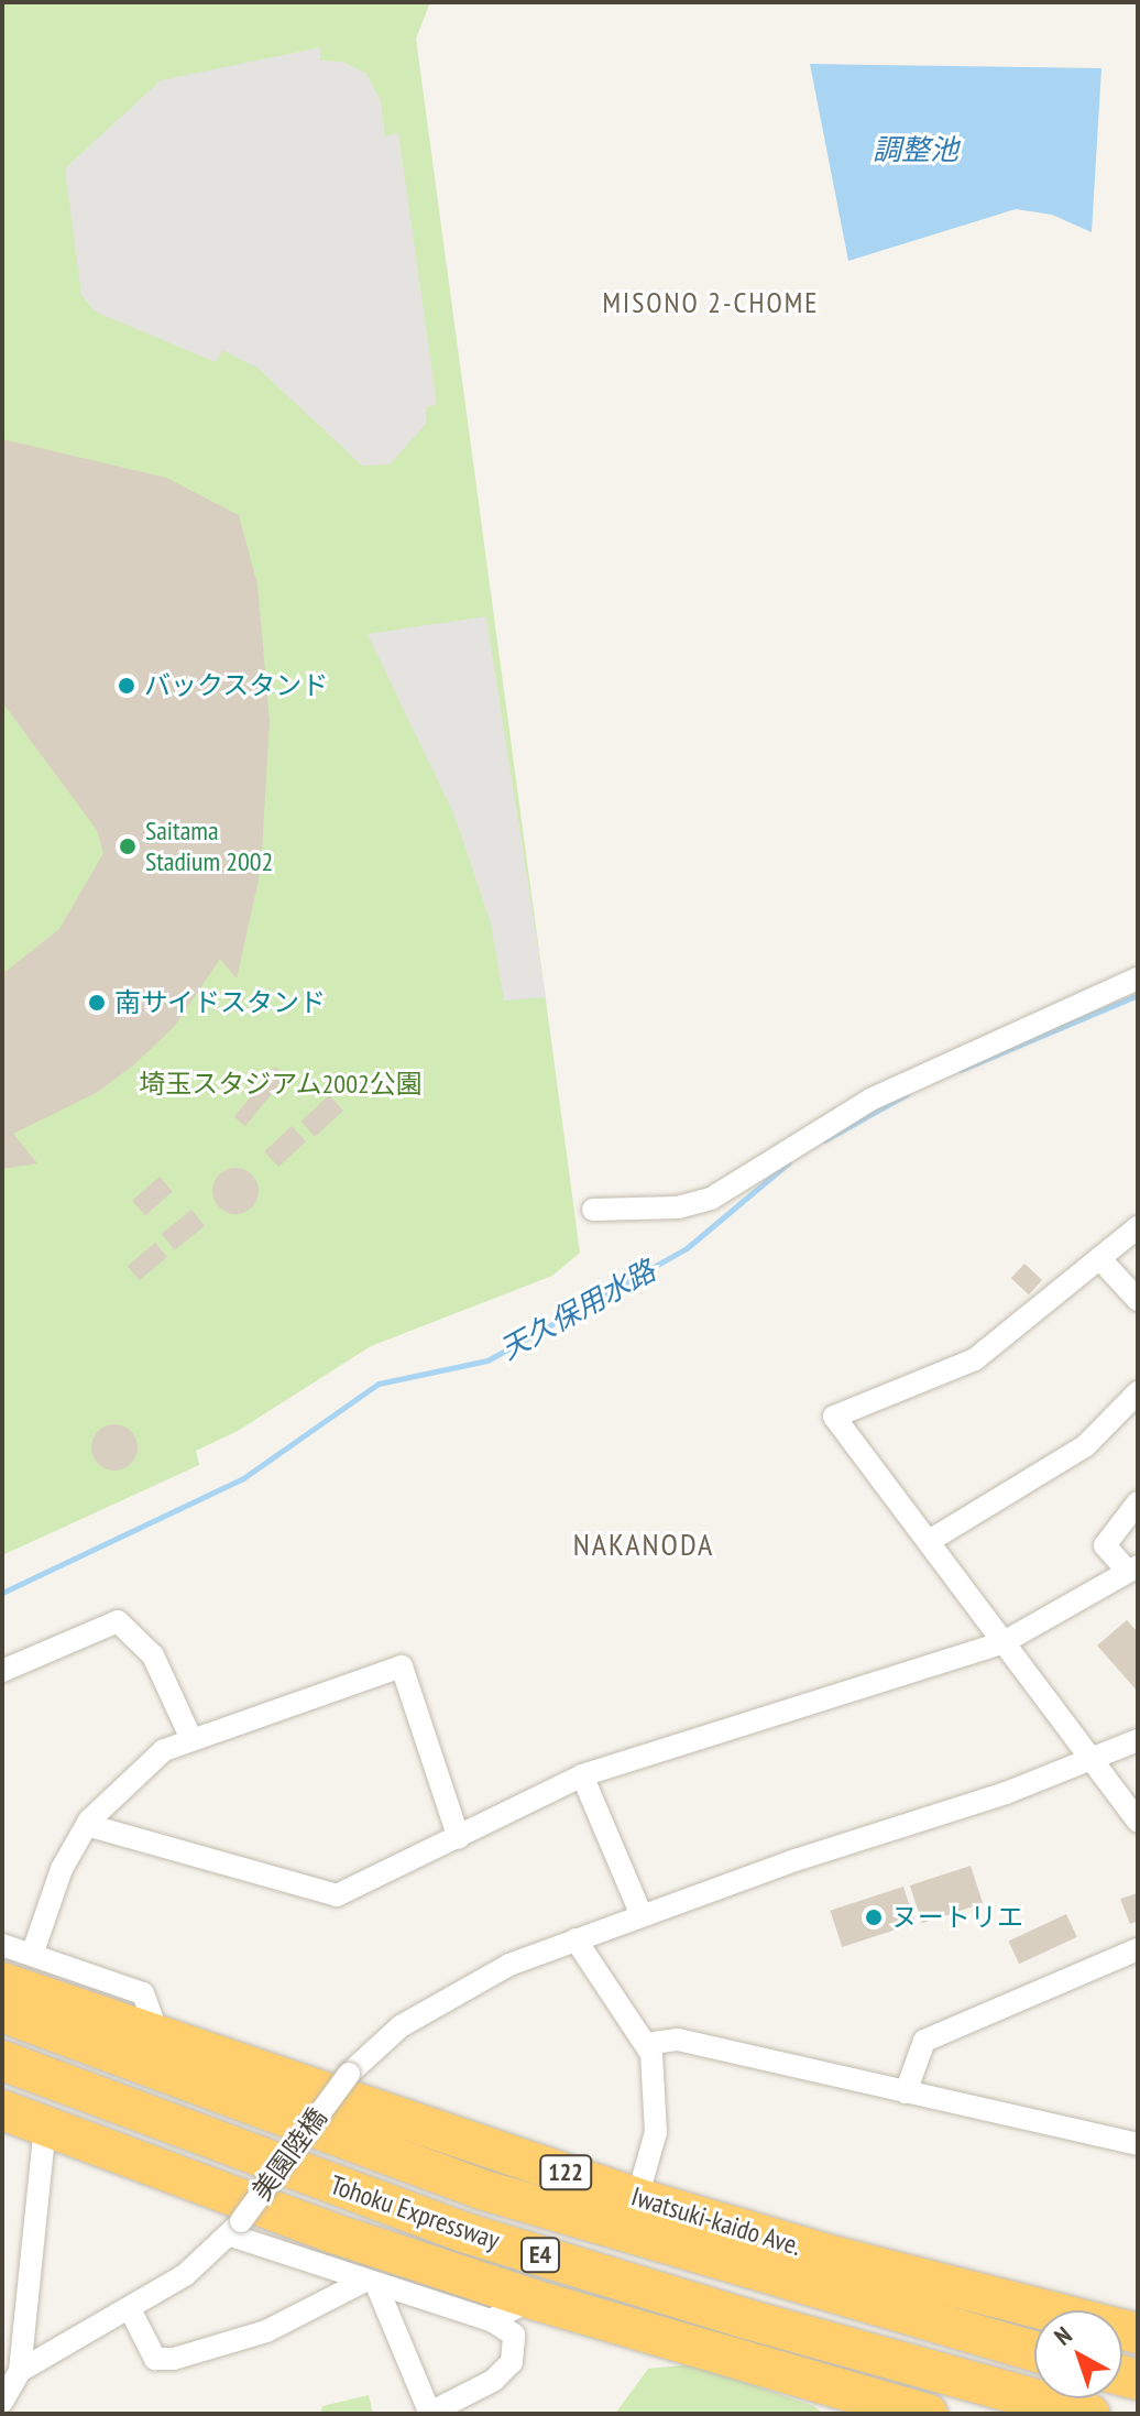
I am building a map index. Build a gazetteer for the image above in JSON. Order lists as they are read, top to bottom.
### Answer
{
  "streets": {
    "highway": [
      "122",
      "Tohoku Expressway",
      "Iwatsuki-kaido Ave.",
      "E4"
    ],
    "street": ["美園陸橋"]
  },
  "districts": ["MISONO 2-CHOME", "NAKANODA"],
  "water": ["調整池", "天久保用水路"],
  "parks": ["埼玉スタジアム2002公園"],
  "places": [
    "バックスタンド",
    "Saitama Stadium 2002",
    "南サイドスタンド",
    "ヌートリエ"
  ],
  "north": "top left"
}
